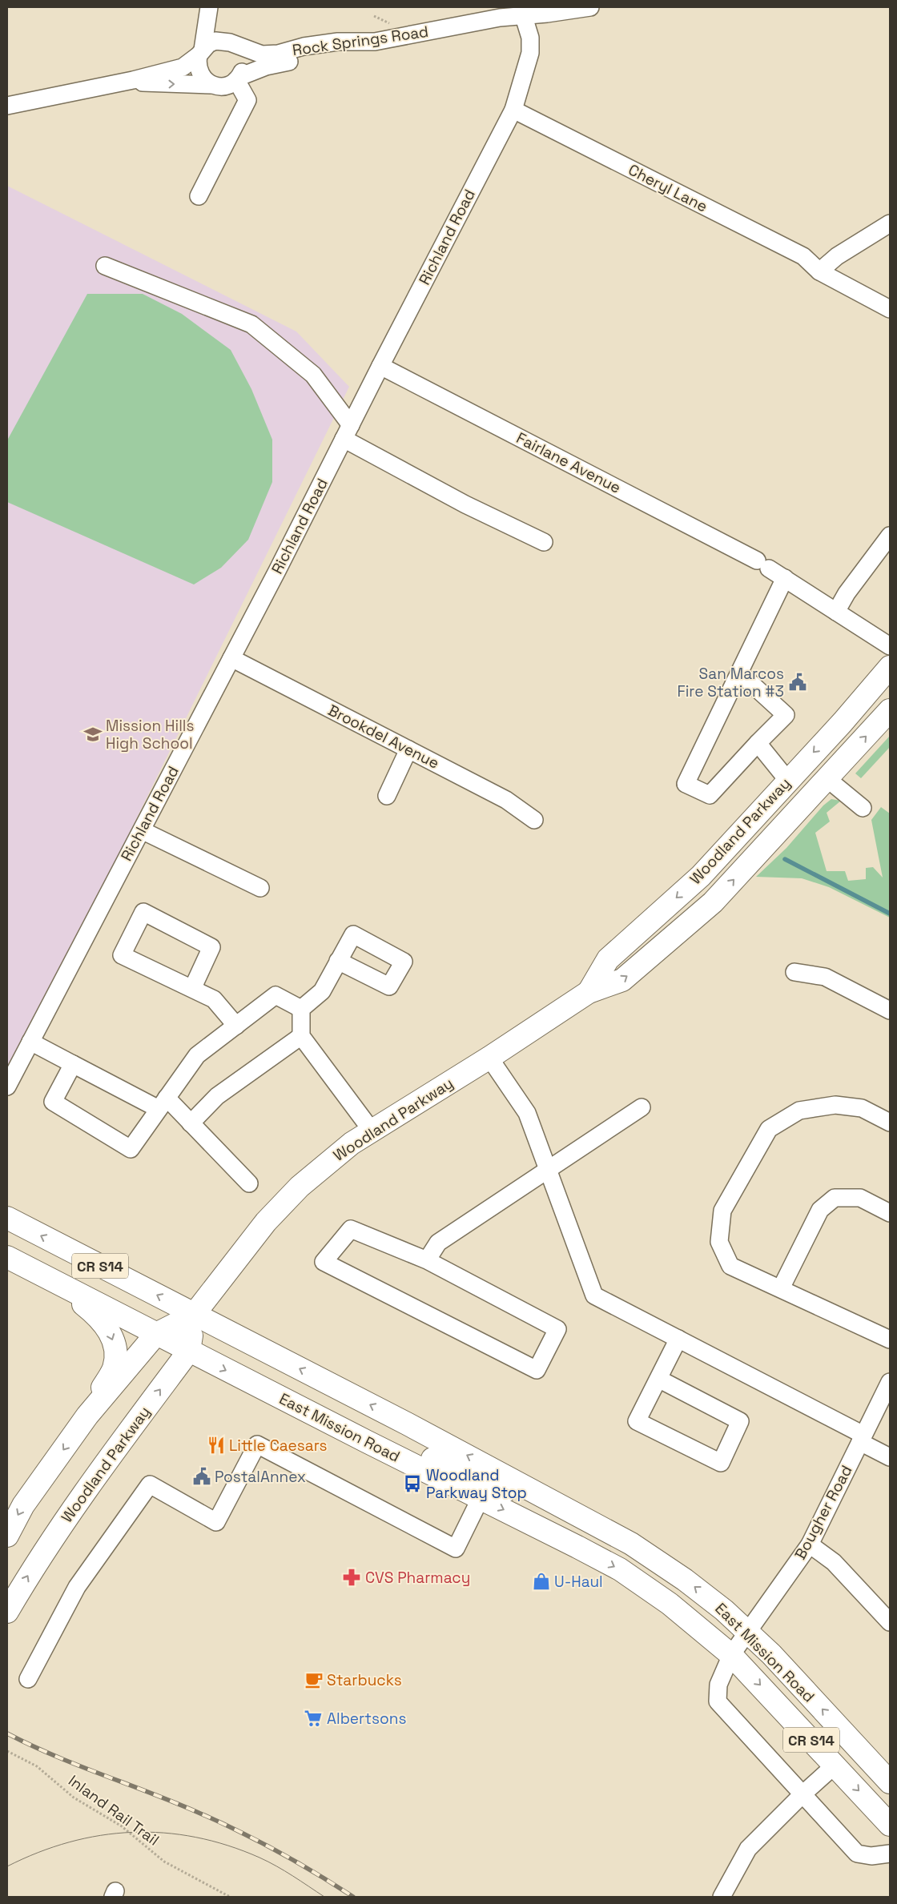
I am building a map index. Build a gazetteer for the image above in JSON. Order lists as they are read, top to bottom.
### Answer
{
  "streets": {
    "main road": ["Woodland Parkway", "CR S14", "East Mission Road"],
    "street": [
      "Rock Springs Road",
      "Cheryl Lane",
      "Richland Road",
      "Fairlane Avenue",
      "Brookdel Avenue",
      "Bougher Road"
    ],
    "path": ["Inland Rail Trail"]
  },
  "crossings": [
    ["Rock Springs Road", "Richland Road"],
    ["Cheryl Lane", "Richland Road"],
    ["Richland Road", "Fairlane Avenue"],
    ["Richland Road", "Brookdel Avenue"],
    ["Woodland Parkway", "East Mission Road"],
    ["East Mission Road", "Bougher Road"]
  ],
  "places": {
    "public building": ["San Marcos Fire Station #3", "PostalAnnex"],
    "school or university": ["Mission Hills High School"],
    "restaurant": ["Little Caesars"],
    "bus stop": ["Woodland Parkway Stop"],
    "pharmacy": ["CVS Pharmacy"],
    "shop": ["U-Haul"],
    "cafe": ["Starbucks"],
    "supermarket": ["Albertsons"]
  }
}
